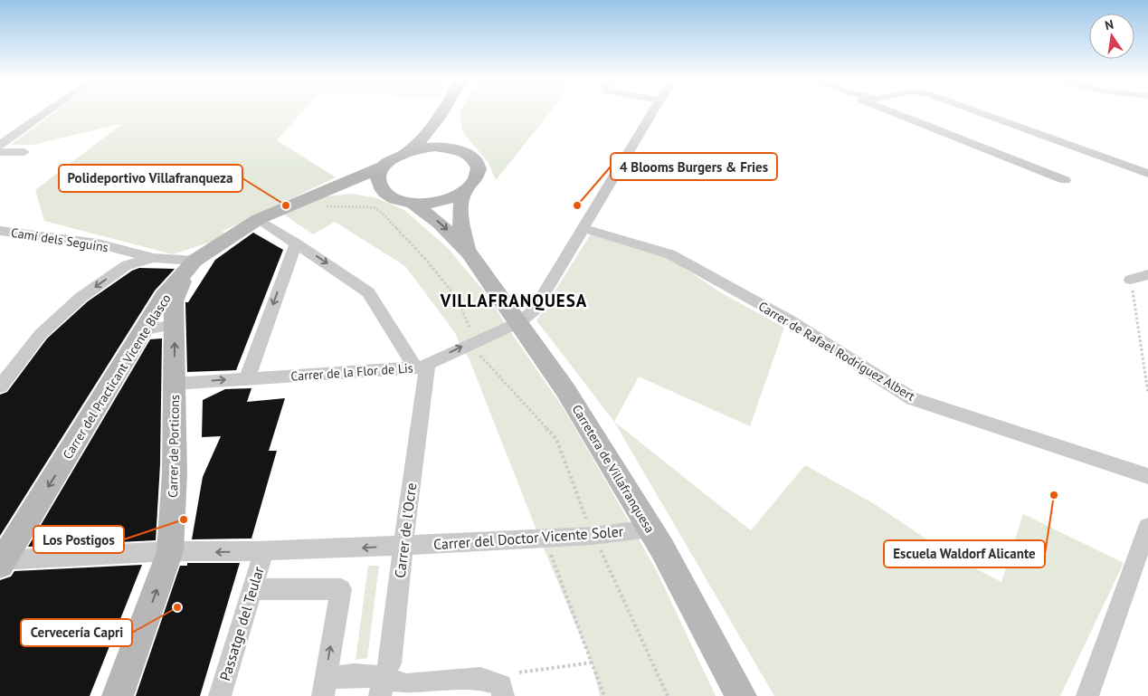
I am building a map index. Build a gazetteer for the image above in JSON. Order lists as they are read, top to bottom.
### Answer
{
  "streets": {
    "main road": ["Carrer del Practicant Vicente Blasco", "Carrer de Porticons", "Carretera de Villafranquesa"],
    "street": [
      "Camí dels Seguins",
      "Carrer de Rafael Rodríguez Albert",
      "Carrer de la Flor de Lis",
      "Carrer de l'Ocre",
      "Carrer del Doctor Vicente Soler",
      "Passatge del Teular"
    ]
  },
  "crossings": [
    ["Camí dels Seguins", "Carrer del Practicant Vicente Blasco"],
    ["Camí dels Seguins", "Carrer de Porticons"],
    ["Carrer de Rafael Rodríguez Albert", "Carrer de la Flor de Lis"],
    ["Carrer de la Flor de Lis", "Carrer de Porticons"],
    ["Carrer de la Flor de Lis", "Carretera de Villafranquesa"],
    ["Carrer de la Flor de Lis", "Carrer de l'Ocre"],
    ["Carrer del Practicant Vicente Blasco", "Carrer de Porticons"],
    ["Carrer del Practicant Vicente Blasco", "Carretera de Villafranquesa"],
    ["Carrer del Practicant Vicente Blasco", "Carrer del Doctor Vicente Soler"],
    ["Carrer de Porticons", "Carrer del Doctor Vicente Soler"],
    ["Carretera de Villafranquesa", "Carrer del Doctor Vicente Soler"],
    ["Carrer de l'Ocre", "Carrer del Doctor Vicente Soler"],
    ["Carrer del Doctor Vicente Soler", "Passatge del Teular"]
  ],
  "one_way": ["Carrer del Practicant Vicente Blasco", "Carrer de Porticons"],
  "districts": ["VILLAFRANQUESA"],
  "places": [
    "Polideportivo Villafranqueza",
    "4 Blooms Burgers & Fries",
    "Escuela Waldorf Alicante",
    "Los Postigos",
    "Cervecería Capri"
  ],
  "north": "top"
}
